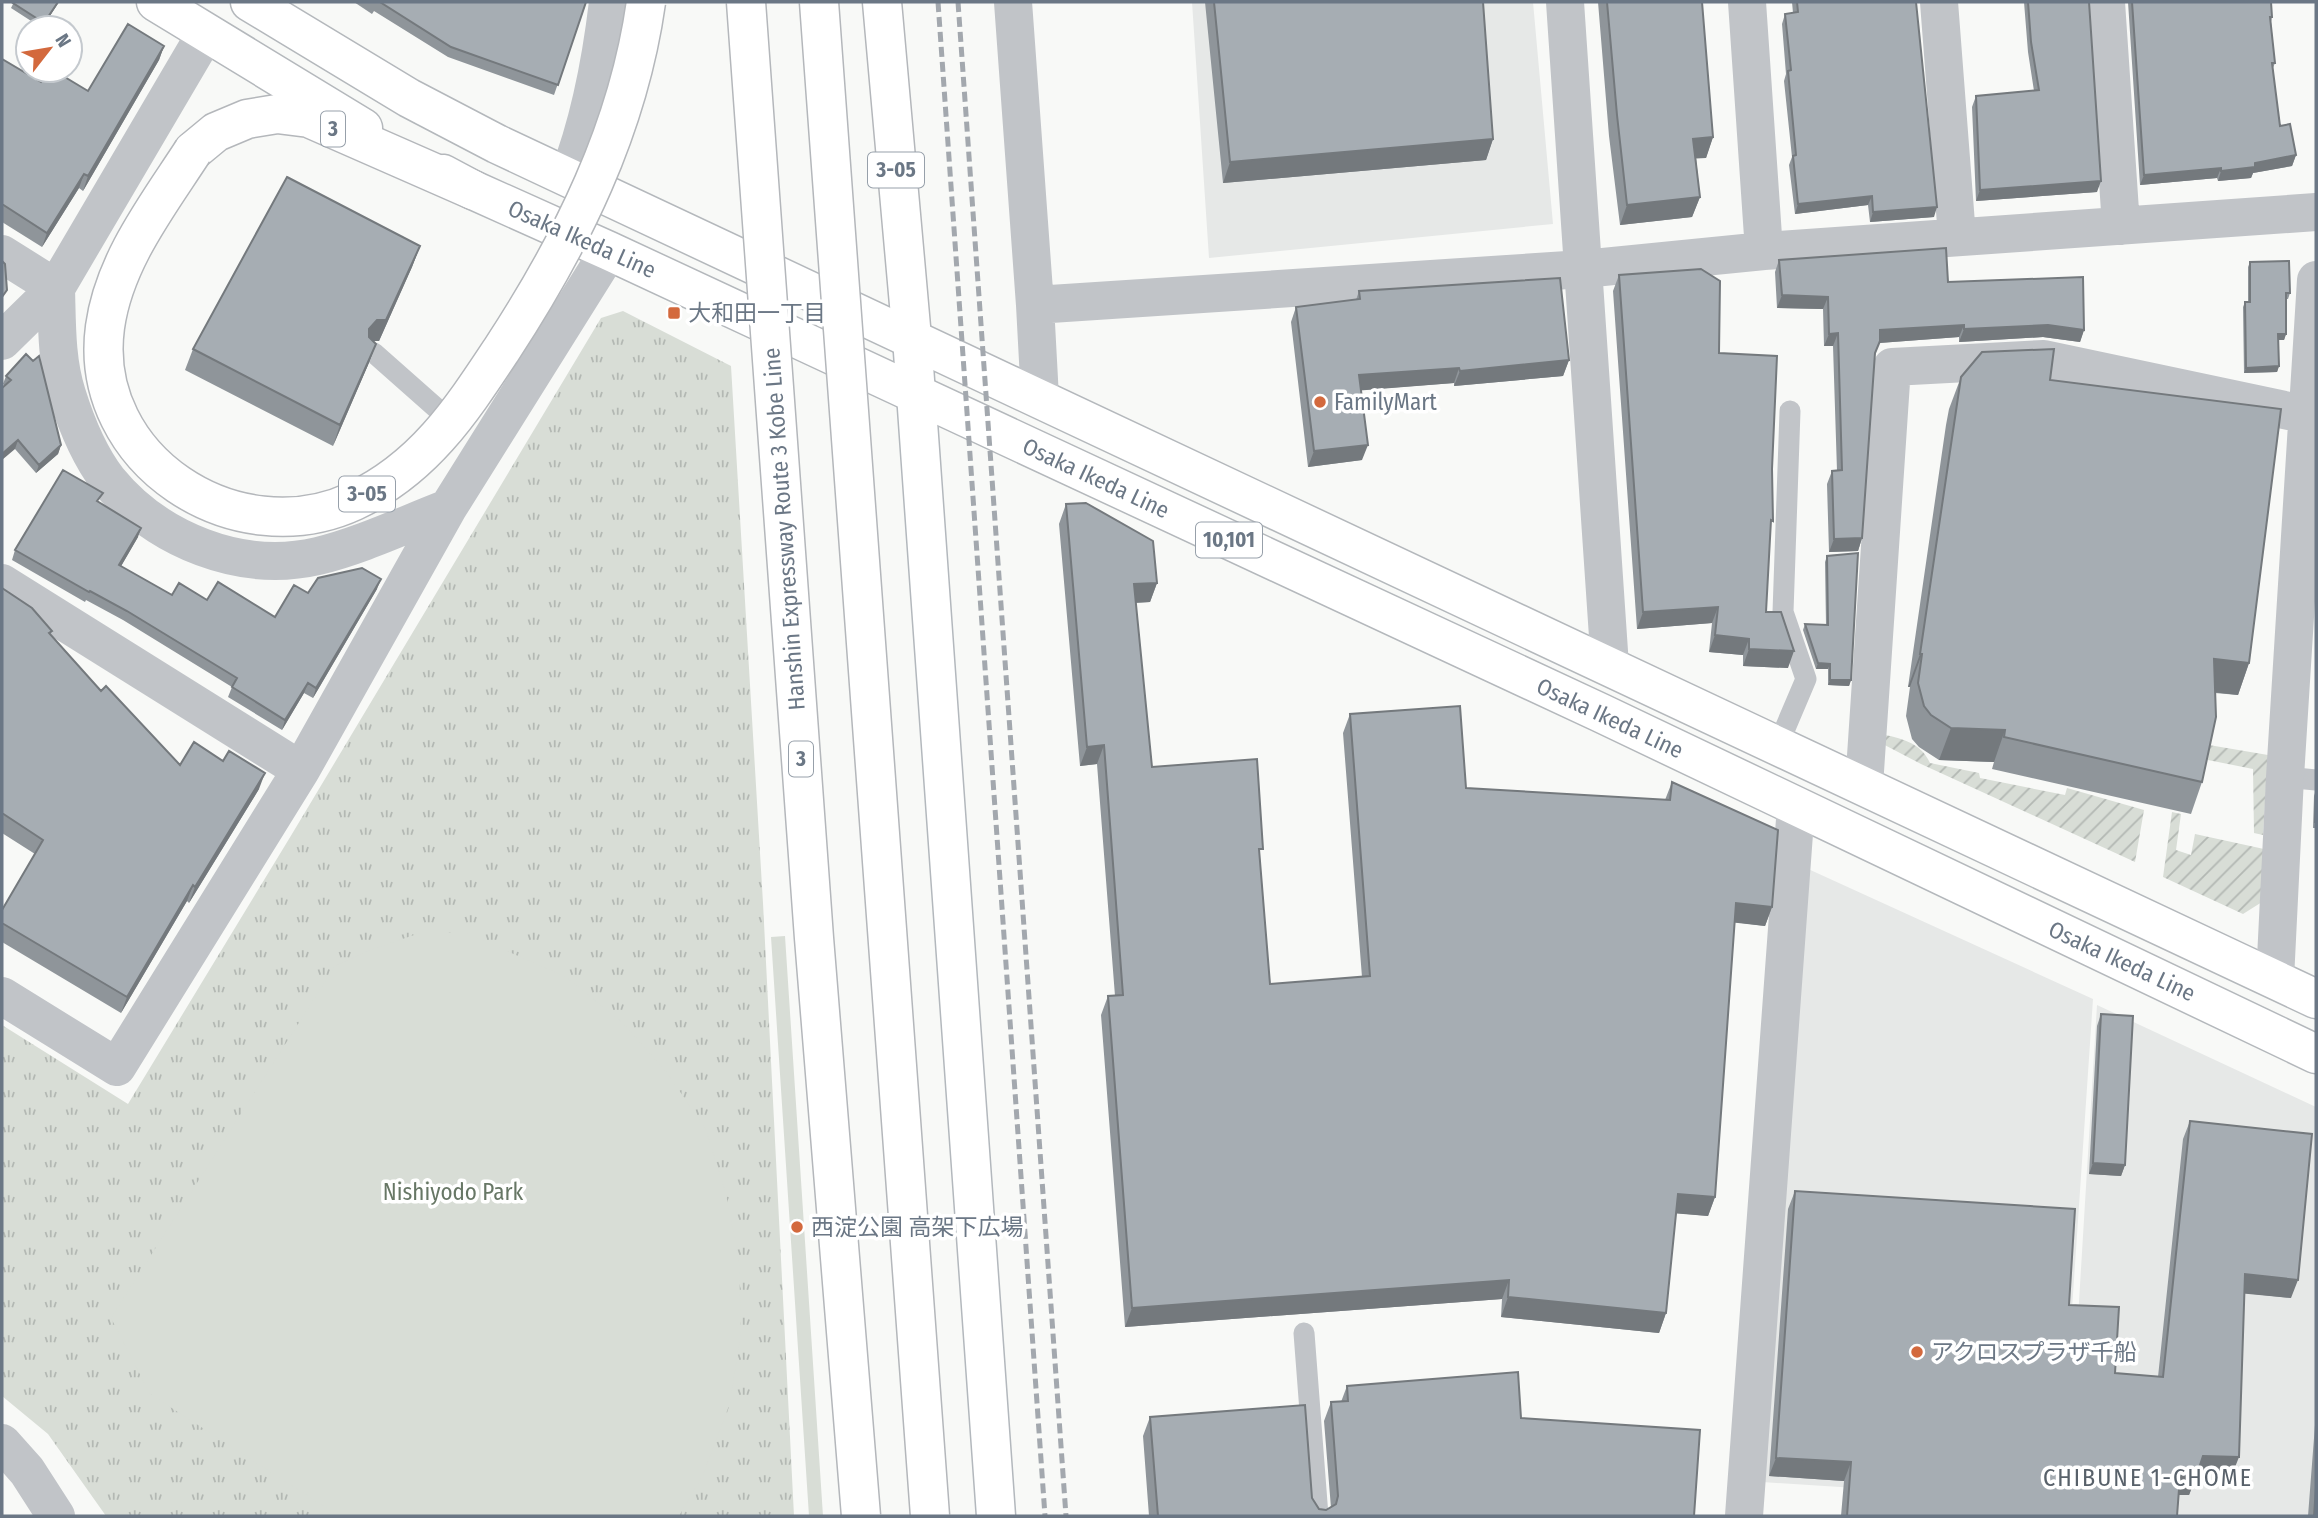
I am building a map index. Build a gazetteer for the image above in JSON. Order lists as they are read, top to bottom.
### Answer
{
  "streets": {
    "main road": [
      "3",
      "3-05",
      "Osaka Ikeda Line",
      "Hanshin Expressway Route 3 Kobe Line",
      "10,101"
    ]
  },
  "crossings": [
    ["3", "3-05"],
    ["3", "Osaka Ikeda Line"],
    ["3-05", "Osaka Ikeda Line"]
  ],
  "districts": ["CHIBUNE 1-CHOME"],
  "parks": ["Nishiyodo Park"],
  "places": {
    "transit": ["大和田一丁目"],
    "other": ["FamilyMart", "西淀公園 高架下広場", "アクロスプラザ千船"]
  },
  "north": "top right"
}
